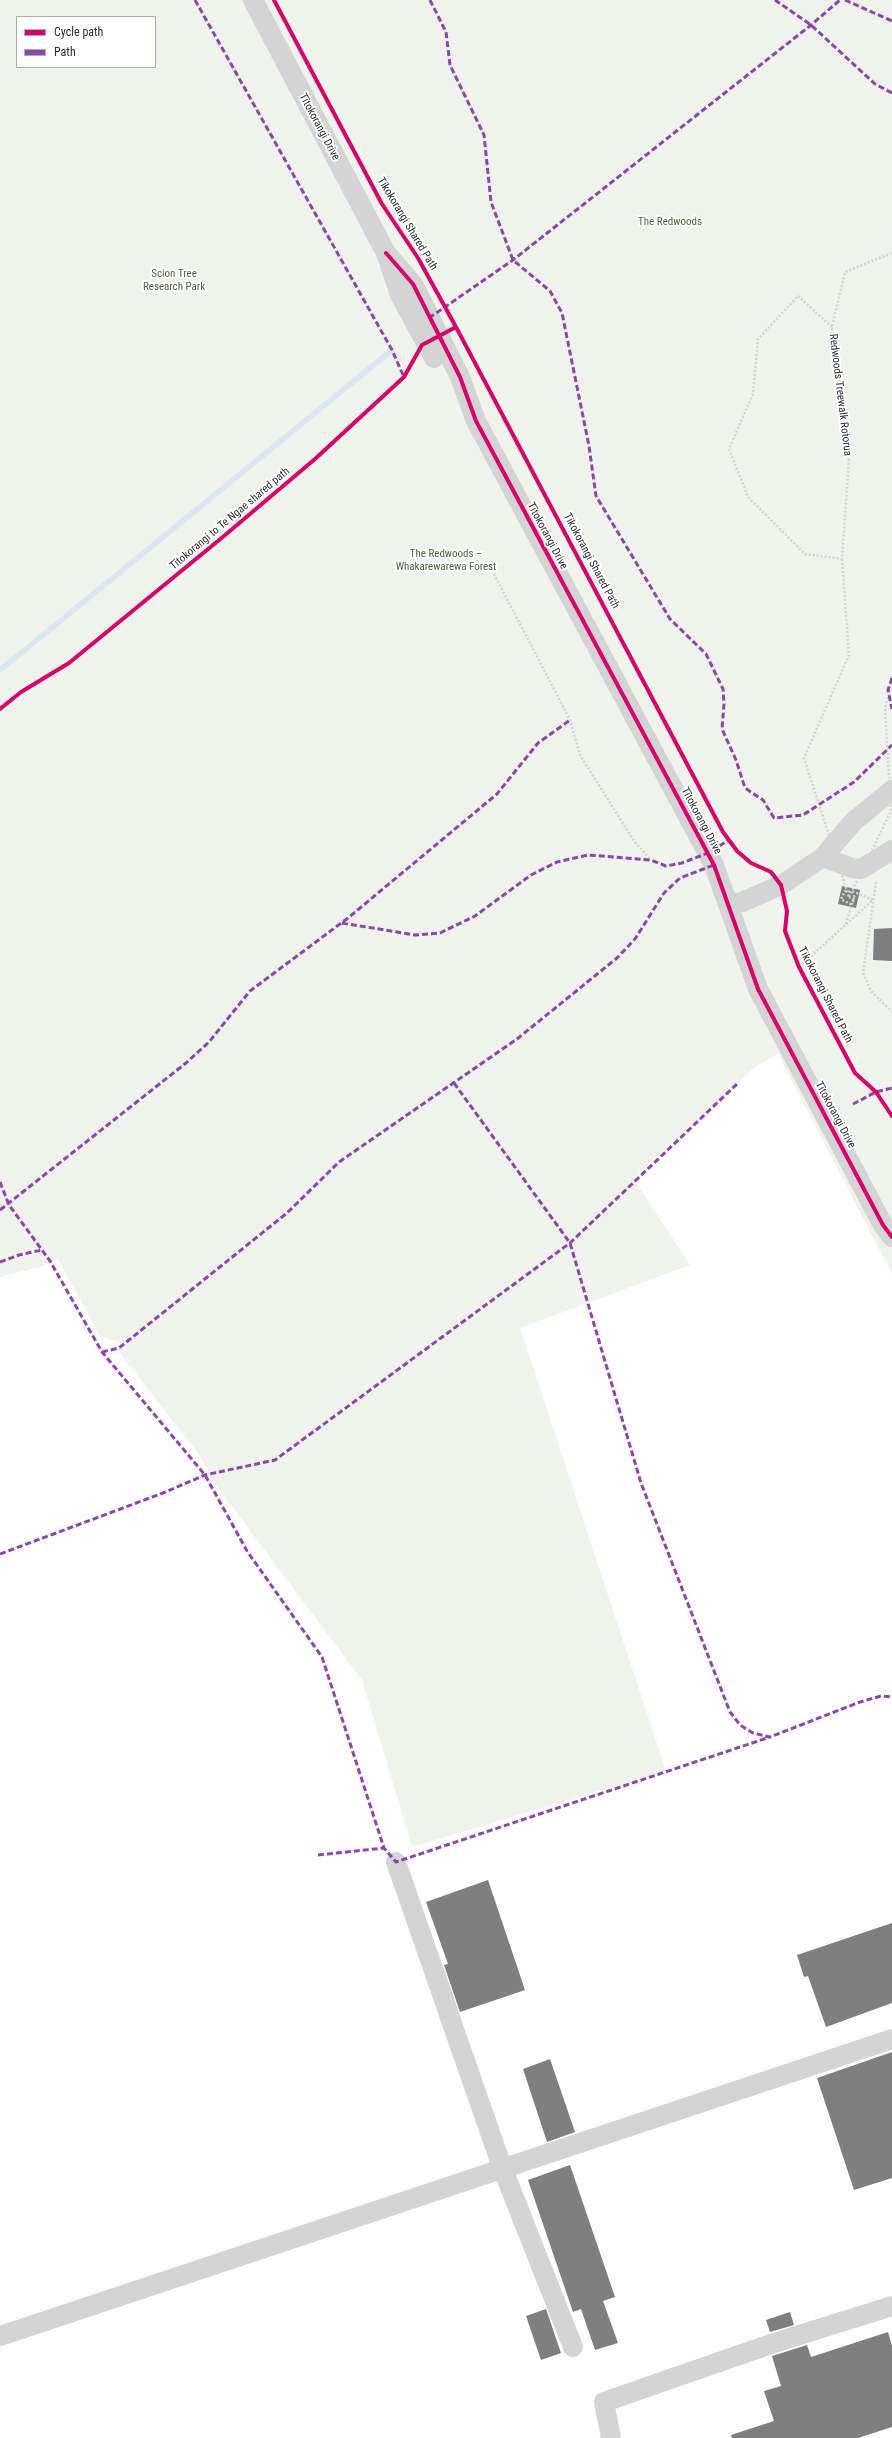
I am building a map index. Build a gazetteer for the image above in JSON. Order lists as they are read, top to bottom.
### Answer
{
  "streets": {
    "street": ["Tītokorangi Drive"],
    "path": ["Redwoods Treewalk Rotorua"],
    "cycle path": ["Tikokorangi Shared Path", "Tītokorangi to Te Ngae shared path"]
  },
  "parks": ["The Redwoods", "Scion Tree Research Park", "The Redwoods – Whakarewarewa Forest"],
  "legend": ["Cycle path", "Path"]
}
